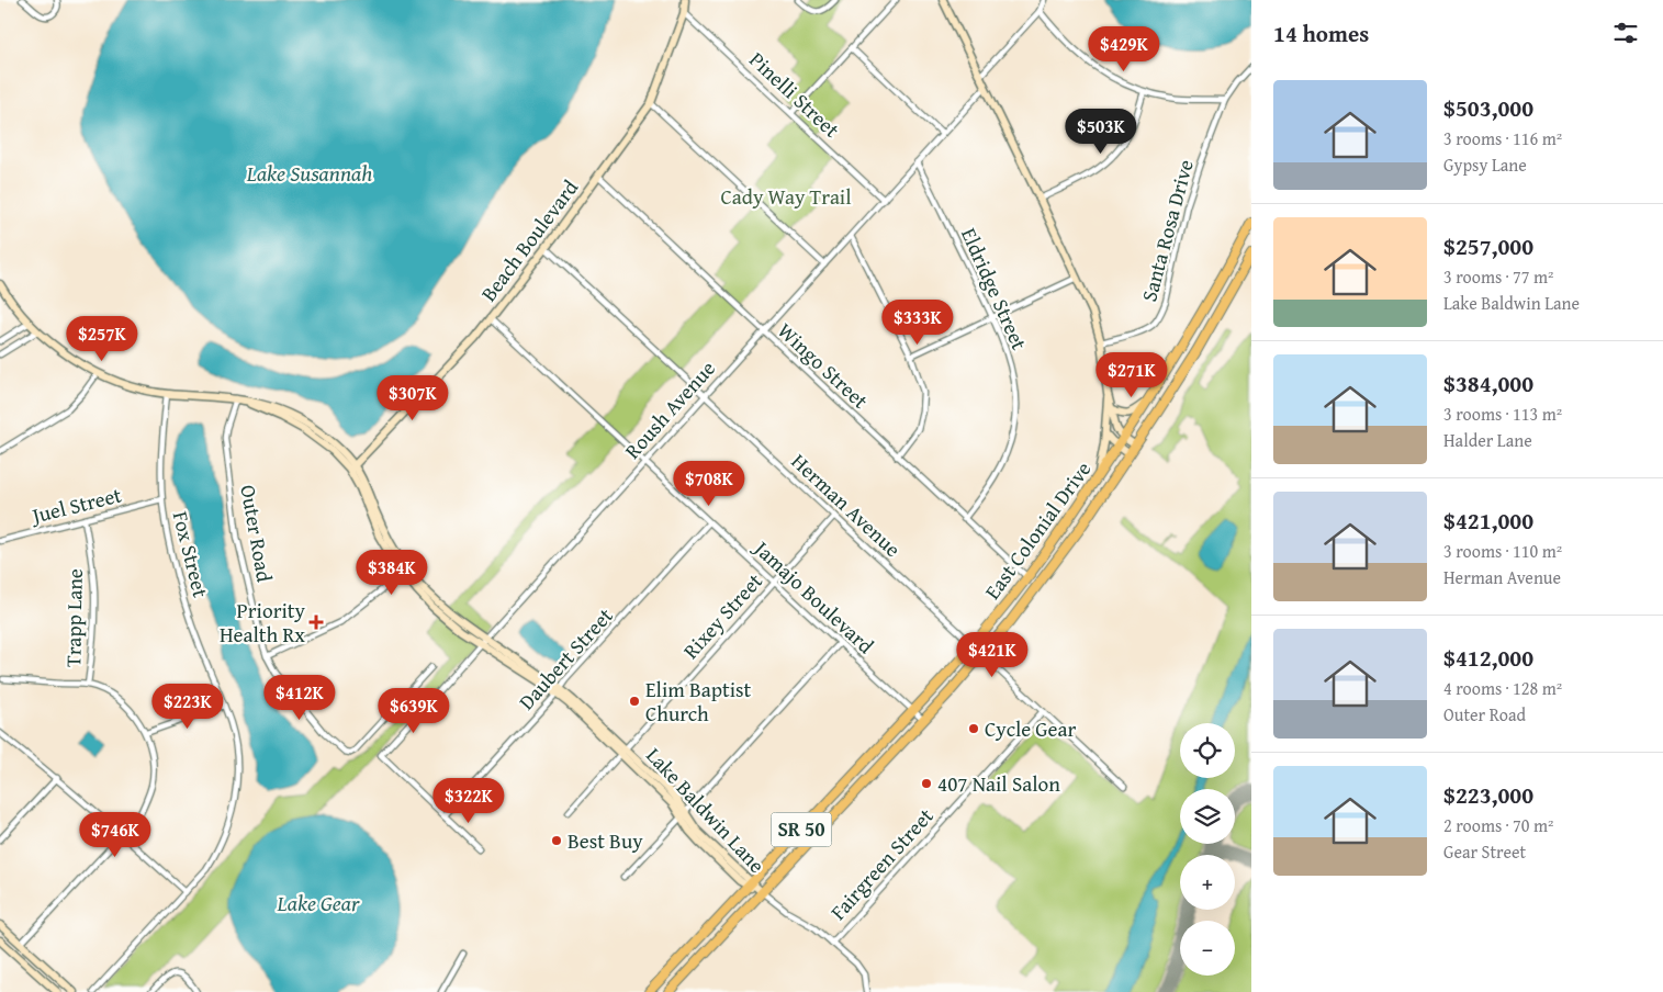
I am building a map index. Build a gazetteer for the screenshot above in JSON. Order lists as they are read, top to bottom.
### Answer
{
  "streets": {
    "highway": ["East Colonial Drive", "SR 50"],
    "street": [
      "Pinelli Street",
      "Santa Rosa Drive",
      "Beach Boulevard",
      "Eldridge Street",
      "Wingo Street",
      "Roush Avenue",
      "Juel Street",
      "Herman Avenue",
      "Outer Road",
      "Fox Street",
      "Jamajo Boulevard",
      "Rixey Street",
      "Trapp Lane",
      "Daubert Street",
      "Lake Baldwin Lane",
      "Fairgreen Street"
    ]
  },
  "crossings": [
    ["Pinelli Street", "Beach Boulevard"],
    ["Pinelli Street", "Roush Avenue"],
    ["Beach Boulevard", "Wingo Street"],
    ["Beach Boulevard", "Herman Avenue"],
    ["Beach Boulevard", "Jamajo Boulevard"],
    ["Beach Boulevard", "Lake Baldwin Lane"],
    ["Eldridge Street", "Wingo Street"],
    ["Eldridge Street", "Roush Avenue"],
    ["Wingo Street", "Roush Avenue"],
    ["Wingo Street", "East Colonial Drive"],
    ["Roush Avenue", "Herman Avenue"],
    ["Roush Avenue", "Jamajo Boulevard"],
    ["Roush Avenue", "Daubert Street"],
    ["Roush Avenue", "Lake Baldwin Lane"],
    ["Juel Street", "Fox Street"],
    ["Juel Street", "Trapp Lane"],
    ["Herman Avenue", "East Colonial Drive"],
    ["Herman Avenue", "Rixey Street"],
    ["Herman Avenue", "Fairgreen Street"],
    ["East Colonial Drive", "Jamajo Boulevard"],
    ["East Colonial Drive", "Lake Baldwin Lane"],
    ["Outer Road", "Lake Baldwin Lane"],
    ["Fox Street", "Lake Baldwin Lane"],
    ["Jamajo Boulevard", "Rixey Street"],
    ["Jamajo Boulevard", "Daubert Street"],
    ["Rixey Street", "Lake Baldwin Lane"],
    ["Daubert Street", "Lake Baldwin Lane"]
  ],
  "water": ["Lake Susannah", "Lake Gear"],
  "parks": ["Cady Way Trail"],
  "places": {
    "health": ["Priority Health Rx"],
    "other": [
      "Elim Baptist Church",
      "Cycle Gear",
      "407 Nail Salon",
      "Best Buy"
    ]
  },
  "page": {
    "heading": "14 homes",
    "price": [
      "$429K",
      "$503K",
      "$333K",
      "$257K",
      "$271K",
      "$307K",
      "$708K",
      "$384K",
      "$421K",
      "$412K",
      "$223K",
      "$639K",
      "$322K",
      "$746K"
    ],
    "list": [
      {
        "name": "$503,000",
        "note": "3 rooms · 116 m² · Gypsy Lane"
      },
      {
        "name": "$257,000",
        "note": "3 rooms · 77 m² · Lake Baldwin Lane"
      },
      {
        "name": "$384,000",
        "note": "3 rooms · 113 m² · Halder Lane"
      },
      {
        "name": "$421,000",
        "note": "3 rooms · 110 m² · Herman Avenue"
      },
      {
        "name": "$412,000",
        "note": "4 rooms · 128 m² · Outer Road"
      },
      {
        "name": "$223,000",
        "note": "2 rooms · 70 m² · Gear Street"
      }
    ],
    "map_buttons": ["+", "−"]
  }
}
